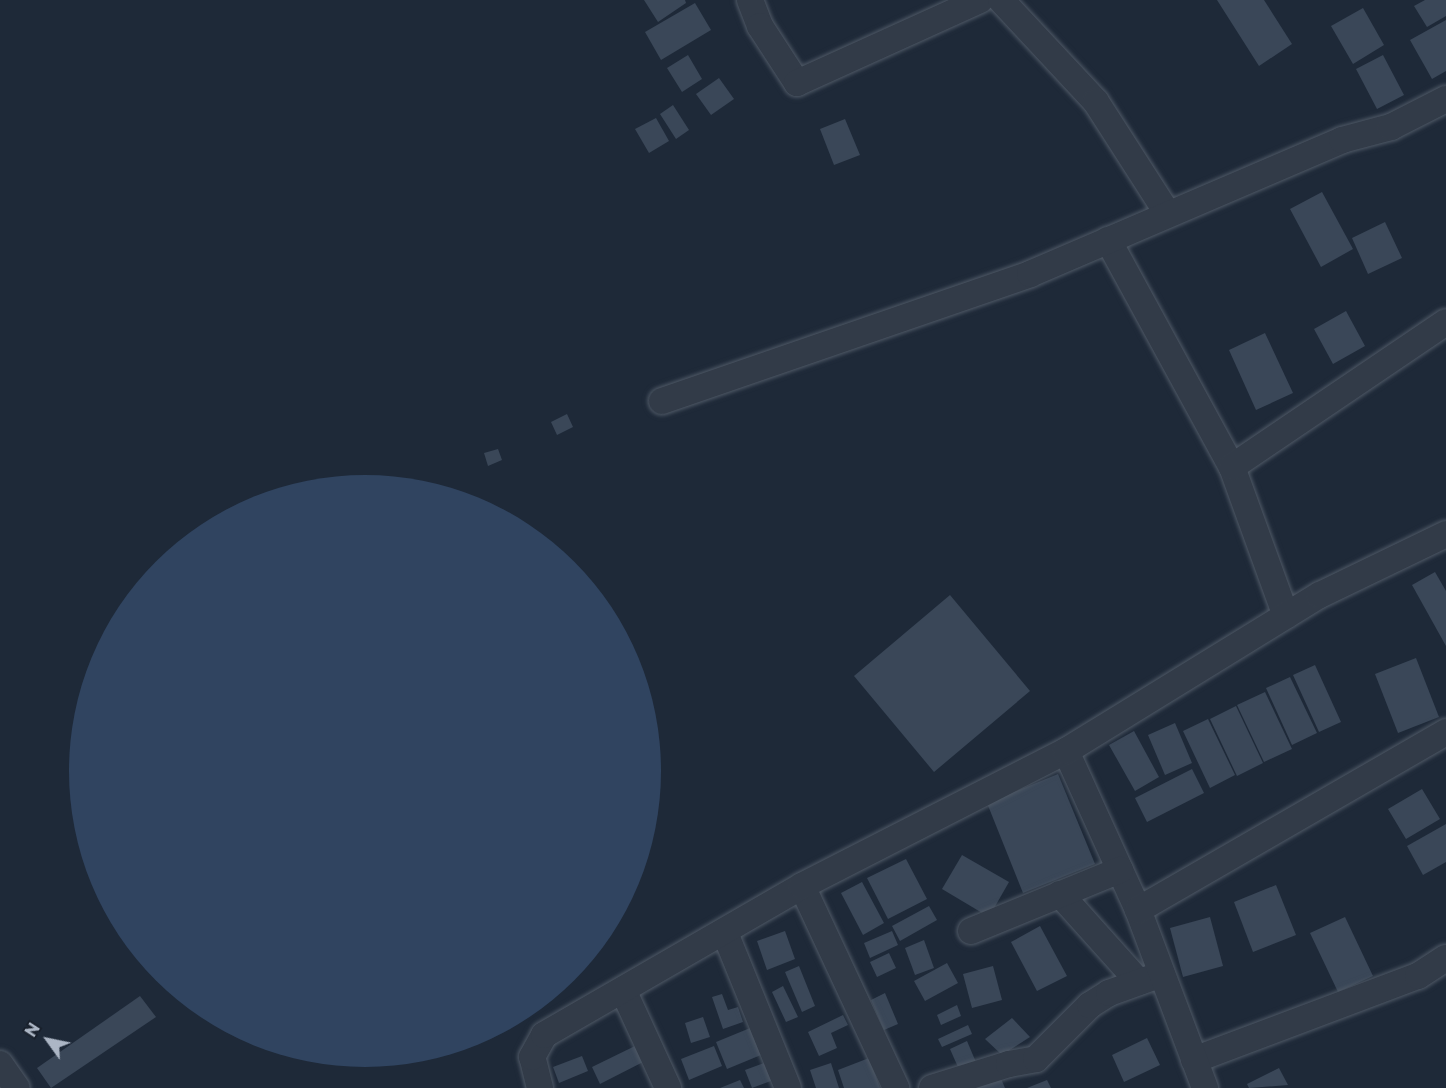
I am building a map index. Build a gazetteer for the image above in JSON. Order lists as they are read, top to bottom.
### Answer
{
  "north": "top left"
}
